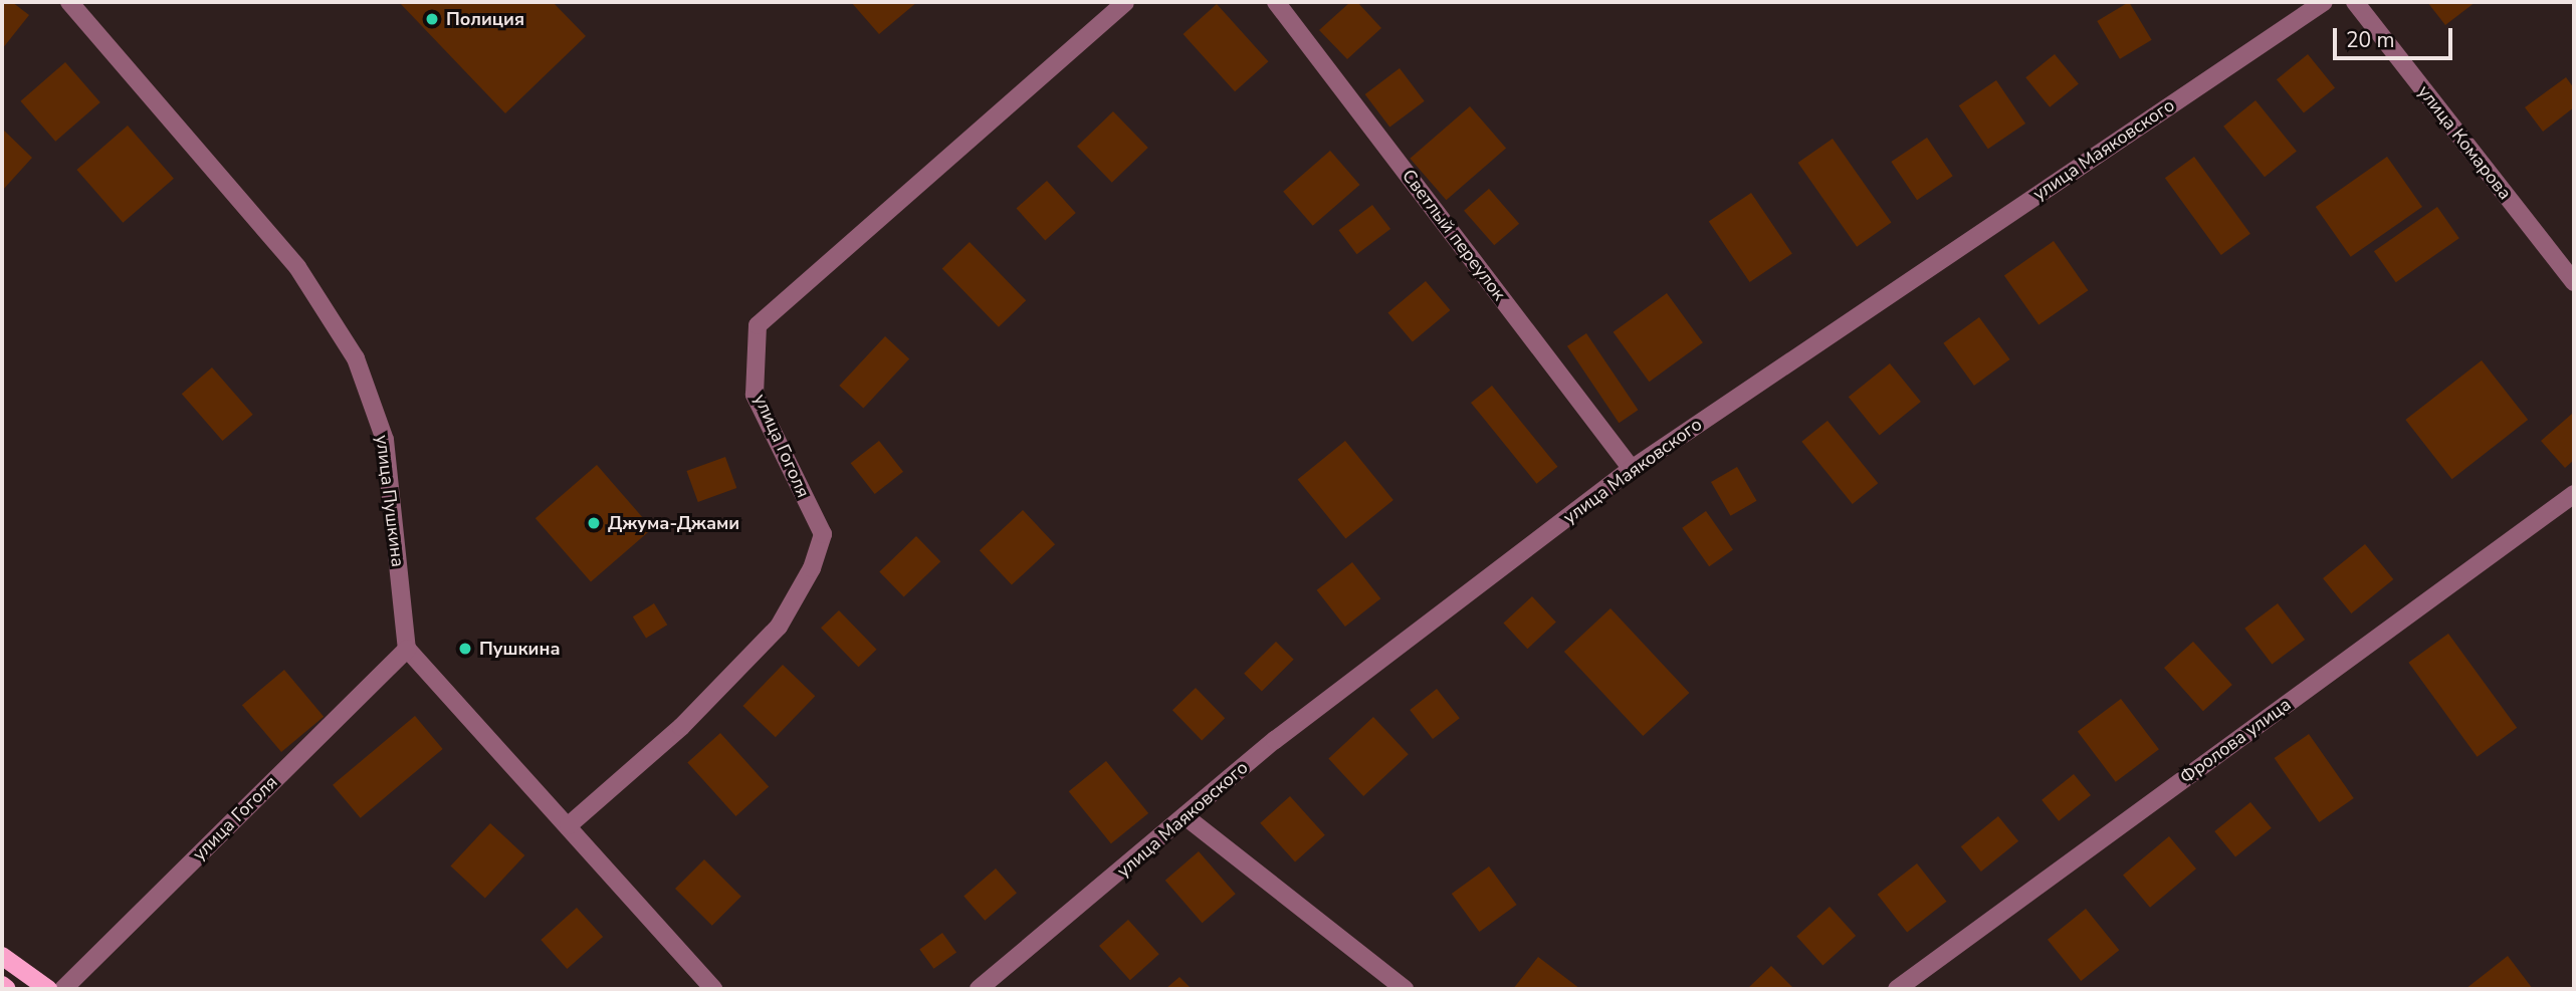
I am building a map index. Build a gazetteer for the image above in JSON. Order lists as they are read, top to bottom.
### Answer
{
  "streets": {
    "street": [
      "улица Комарова",
      "улица Маяковского",
      "Светлый переулок",
      "улица Гоголя",
      "улица Пушкина",
      "Фролова улица"
    ]
  },
  "crossings": [
    ["улица Маяковского", "Светлый переулок"],
    ["улица Гоголя", "улица Пушкина"]
  ],
  "places": ["Полиция", "Джума-Джами", "Пушкина"],
  "scale_bar": "20 m"
}
